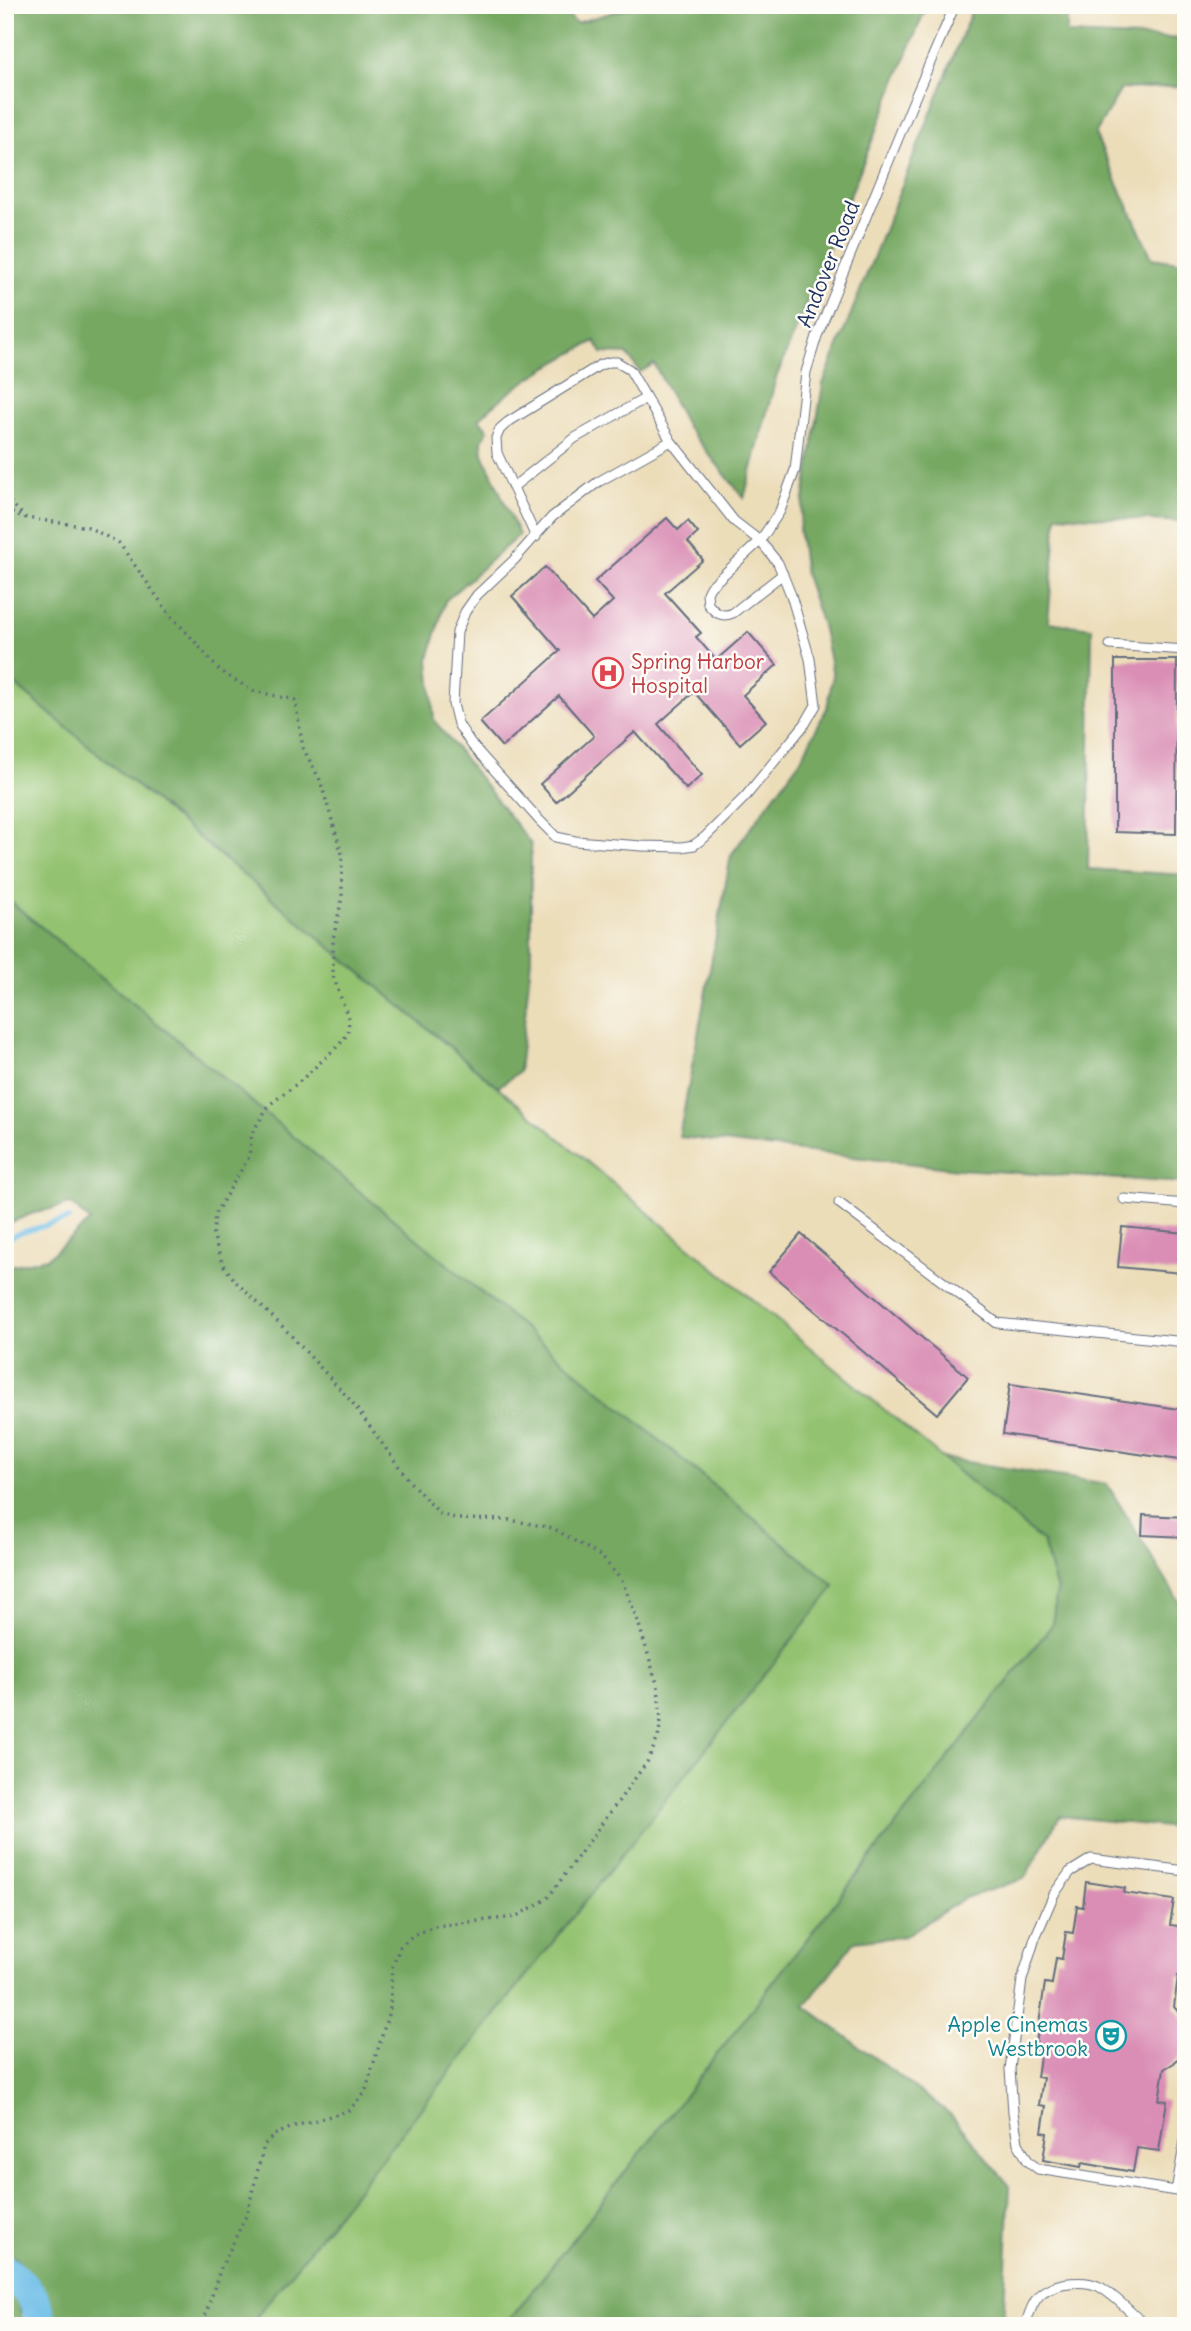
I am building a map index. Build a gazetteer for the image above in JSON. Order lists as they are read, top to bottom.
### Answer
{
  "streets": {
    "lane": ["Andover Road"]
  },
  "places": {
    "hospital": ["Spring Harbor Hospital"],
    "theatre": ["Apple Cinemas Westbrook"]
  }
}
